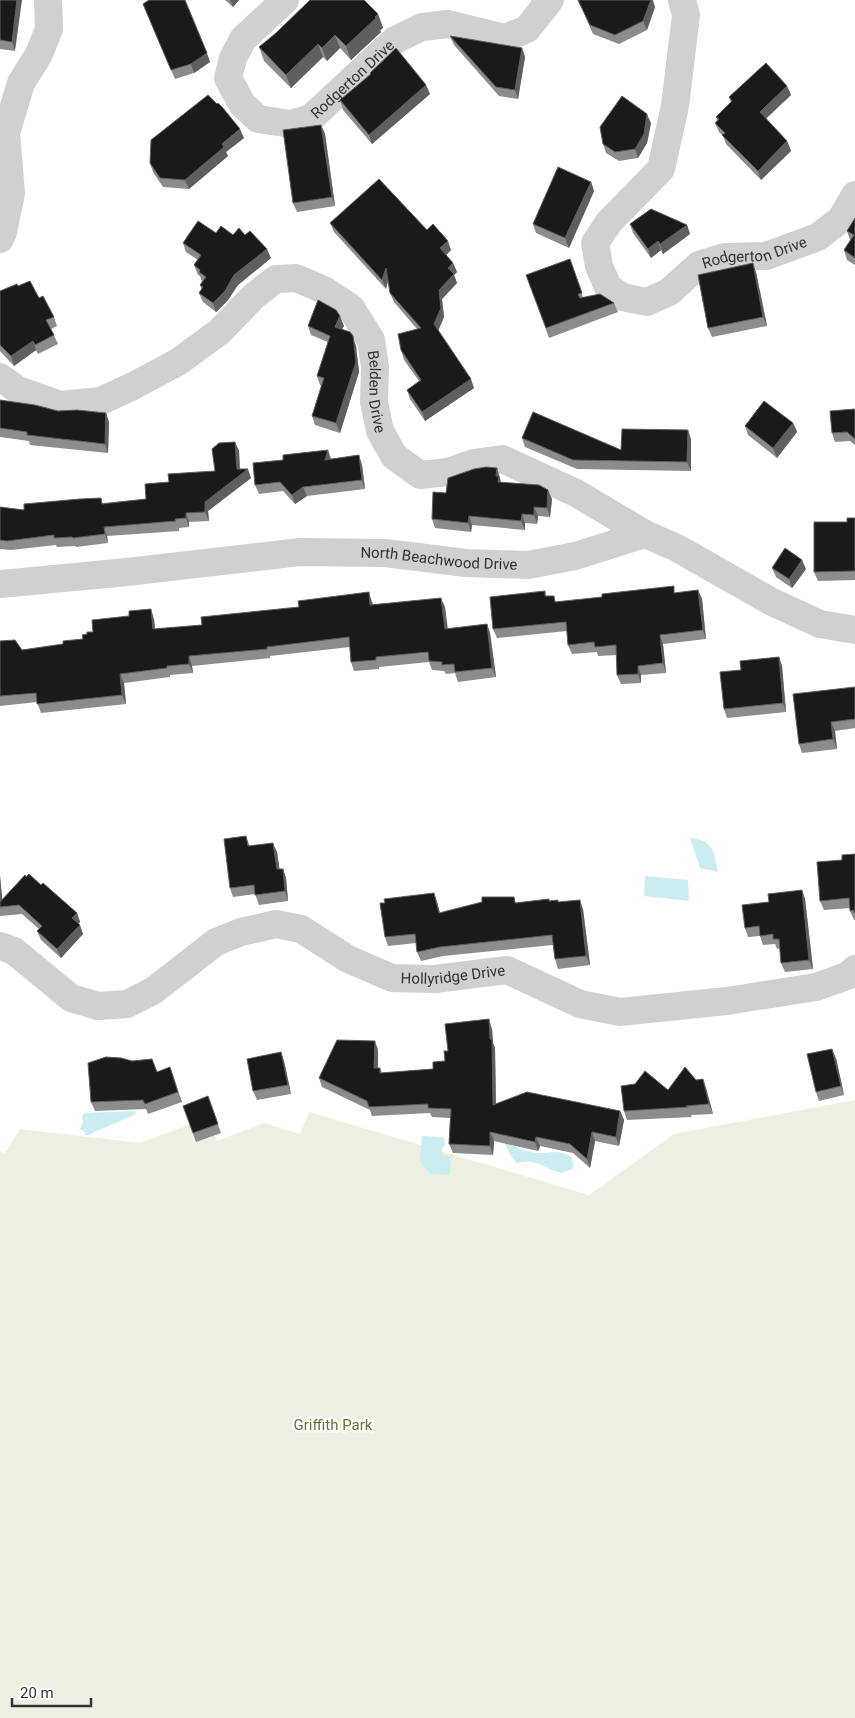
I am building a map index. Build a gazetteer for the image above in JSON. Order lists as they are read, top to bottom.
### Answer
{
  "streets": {
    "street": [
      "Rodgerton Drive",
      "Belden Drive",
      "North Beachwood Drive",
      "Hollyridge Drive"
    ]
  },
  "crossings": [
    ["Belden Drive", "North Beachwood Drive"]
  ],
  "parks": ["Griffith Park"],
  "scale_bar": "20 m"
}
